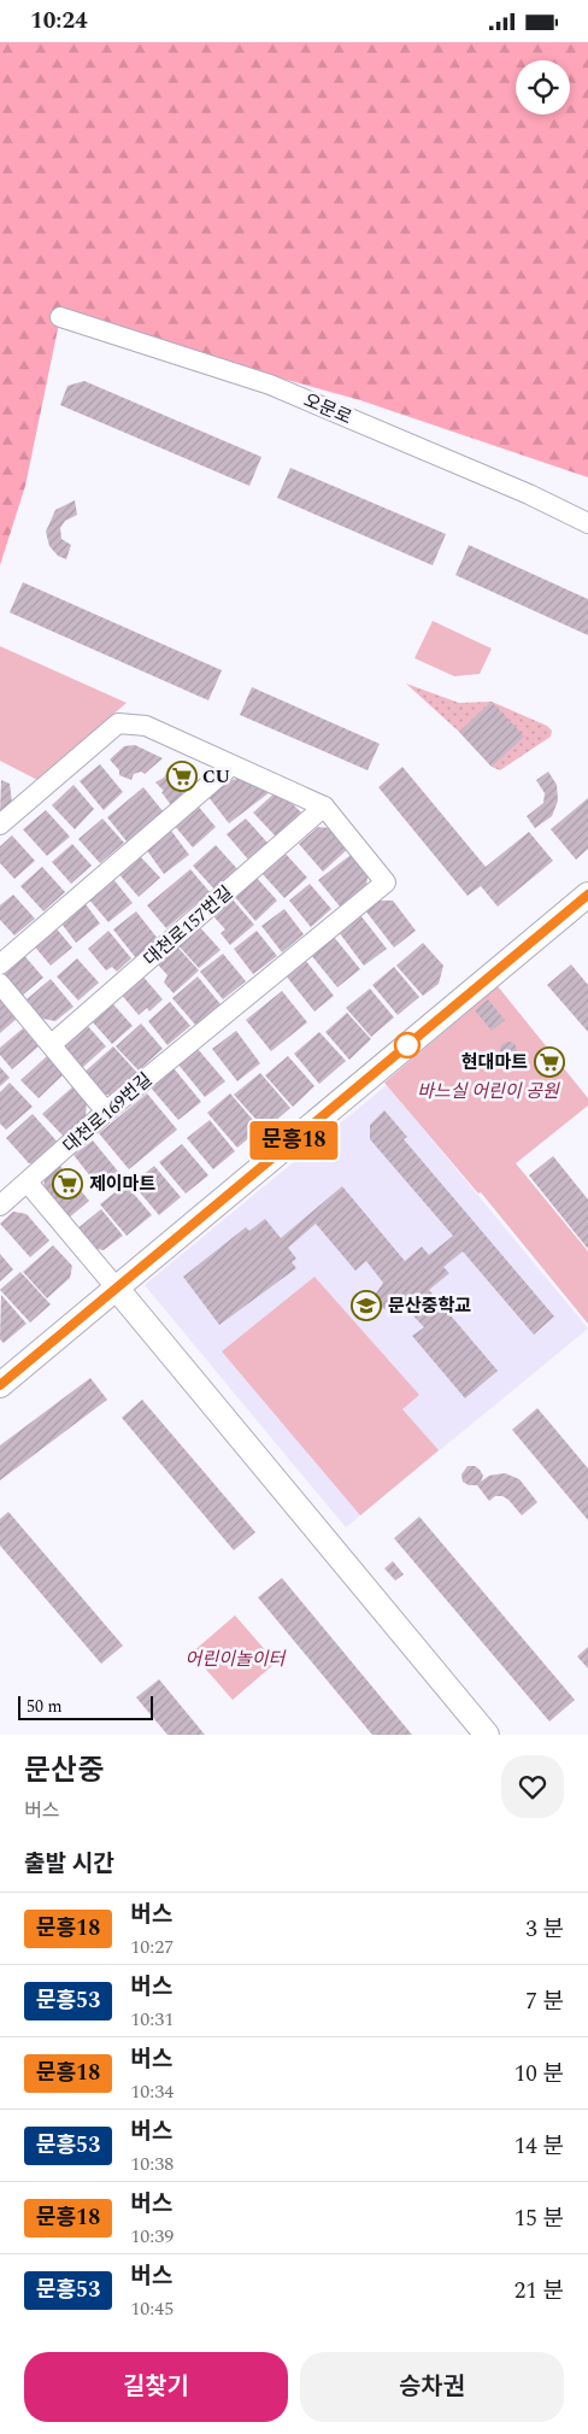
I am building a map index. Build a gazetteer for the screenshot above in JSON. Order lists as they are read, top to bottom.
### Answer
{
  "streets": {
    "street": ["오문로", "대천로157번길", "대천로169번길"]
  },
  "crossings": [
    ["대천로157번길", "대천로169번길"]
  ],
  "parks": ["바느실 어린이 공원", "어린이놀이터"],
  "places": {
    "supermarket": ["CU", "현대마트", "제이마트"],
    "school or university": ["문산중학교"]
  },
  "lines": ["bus line 문흥18"],
  "scale_bar": "50 m",
  "page": {
    "status": "10:24",
    "on_map": "문흥18",
    "scale": "50 m",
    "heading": [
      ["문산중", "버스"],
      "출발 시간"
    ],
    "list": [
      {
        "mark": "문흥18",
        "name": "버스",
        "note": "10:27",
        "value": "3 분"
      },
      {
        "mark": "문흥53",
        "name": "버스",
        "note": "10:31",
        "value": "7 분"
      },
      {
        "mark": "문흥18",
        "name": "버스",
        "note": "10:34",
        "value": "10 분"
      },
      {
        "mark": "문흥53",
        "name": "버스",
        "note": "10:38",
        "value": "14 분"
      },
      {
        "mark": "문흥18",
        "name": "버스",
        "note": "10:39",
        "value": "15 분"
      },
      {
        "mark": "문흥53",
        "name": "버스",
        "note": "10:45",
        "value": "21 분"
      }
    ],
    "buttons": ["길찾기", "승차권"]
  }
}
